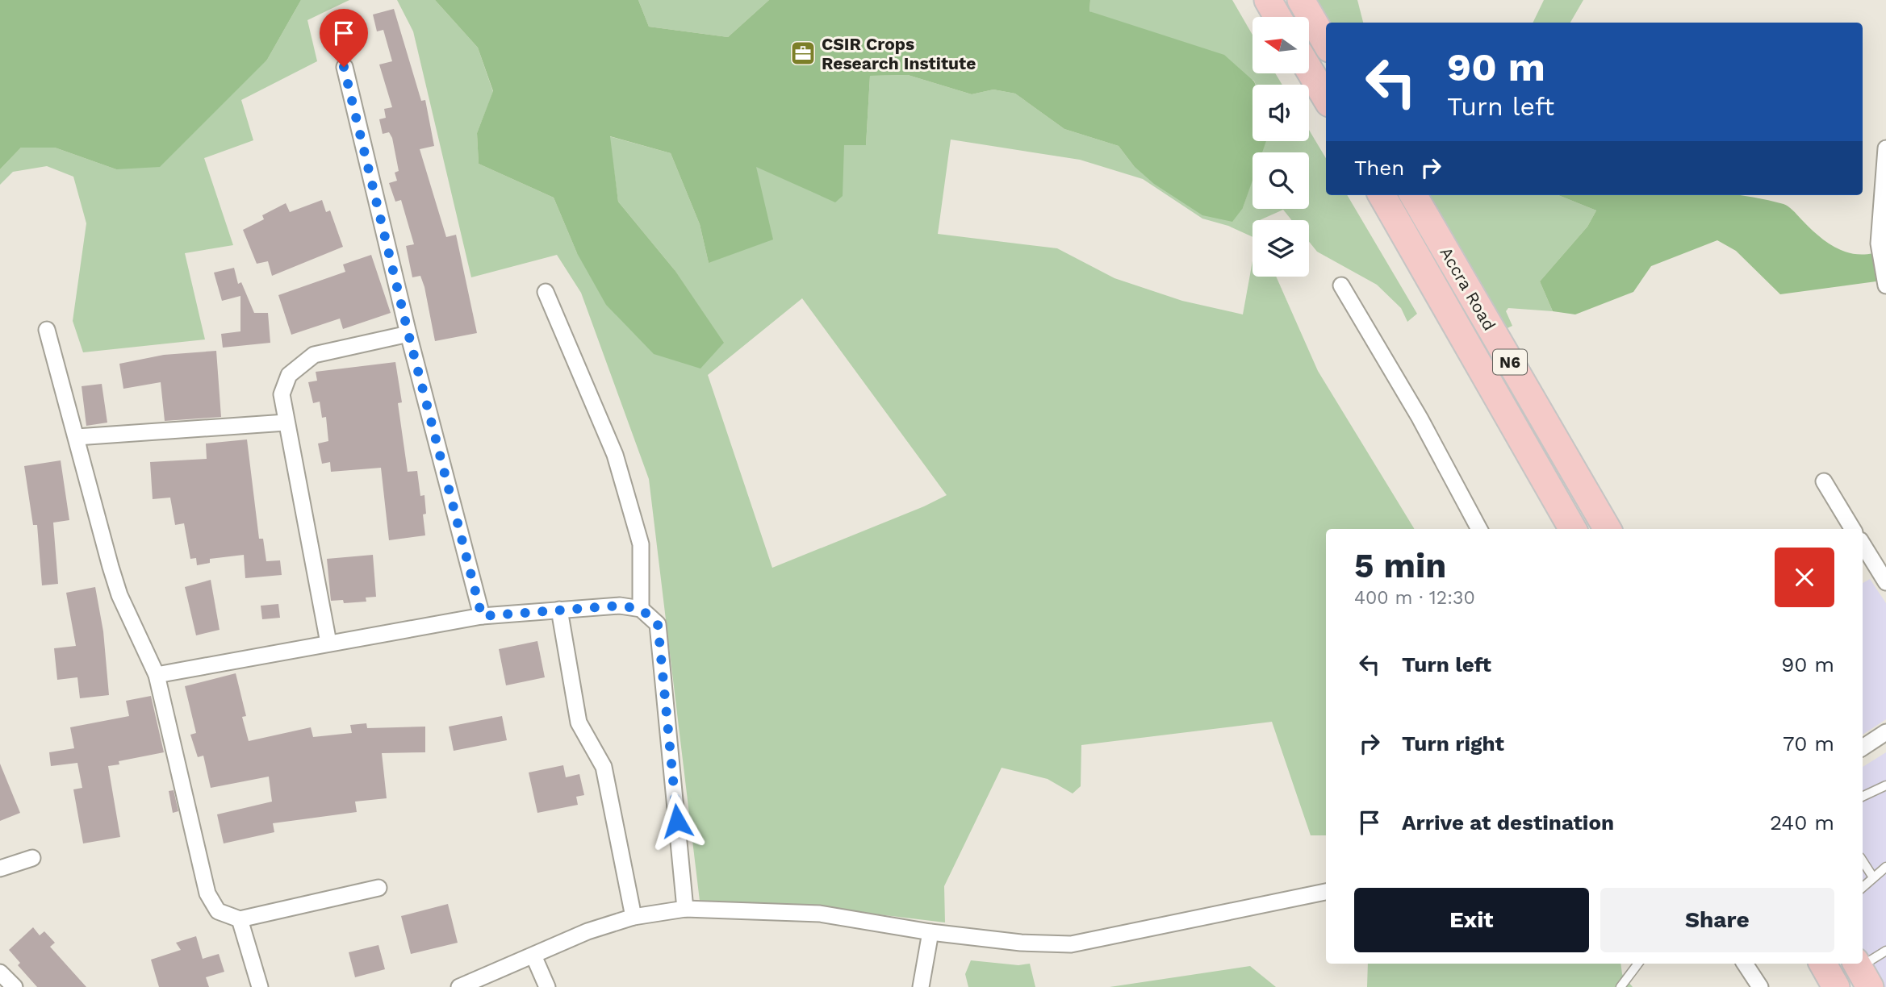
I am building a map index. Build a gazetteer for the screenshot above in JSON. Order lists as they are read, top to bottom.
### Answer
{
  "streets": {
    "highway": ["Accra Road", "N6"]
  },
  "places": {
    "office": ["CSIR Crops Research Institute"]
  },
  "north": "left",
  "page": {
    "turn": ["90 m", "Turn left"],
    "then": "Then",
    "heading": ["5 min", "400 m · 12:30"],
    "list": [
      {
        "name": "Turn left",
        "value": "90 m"
      },
      {
        "name": "Turn right",
        "value": "70 m"
      },
      {
        "name": "Arrive at destination",
        "value": "240 m"
      }
    ],
    "buttons": ["Exit", "Share"]
  }
}
